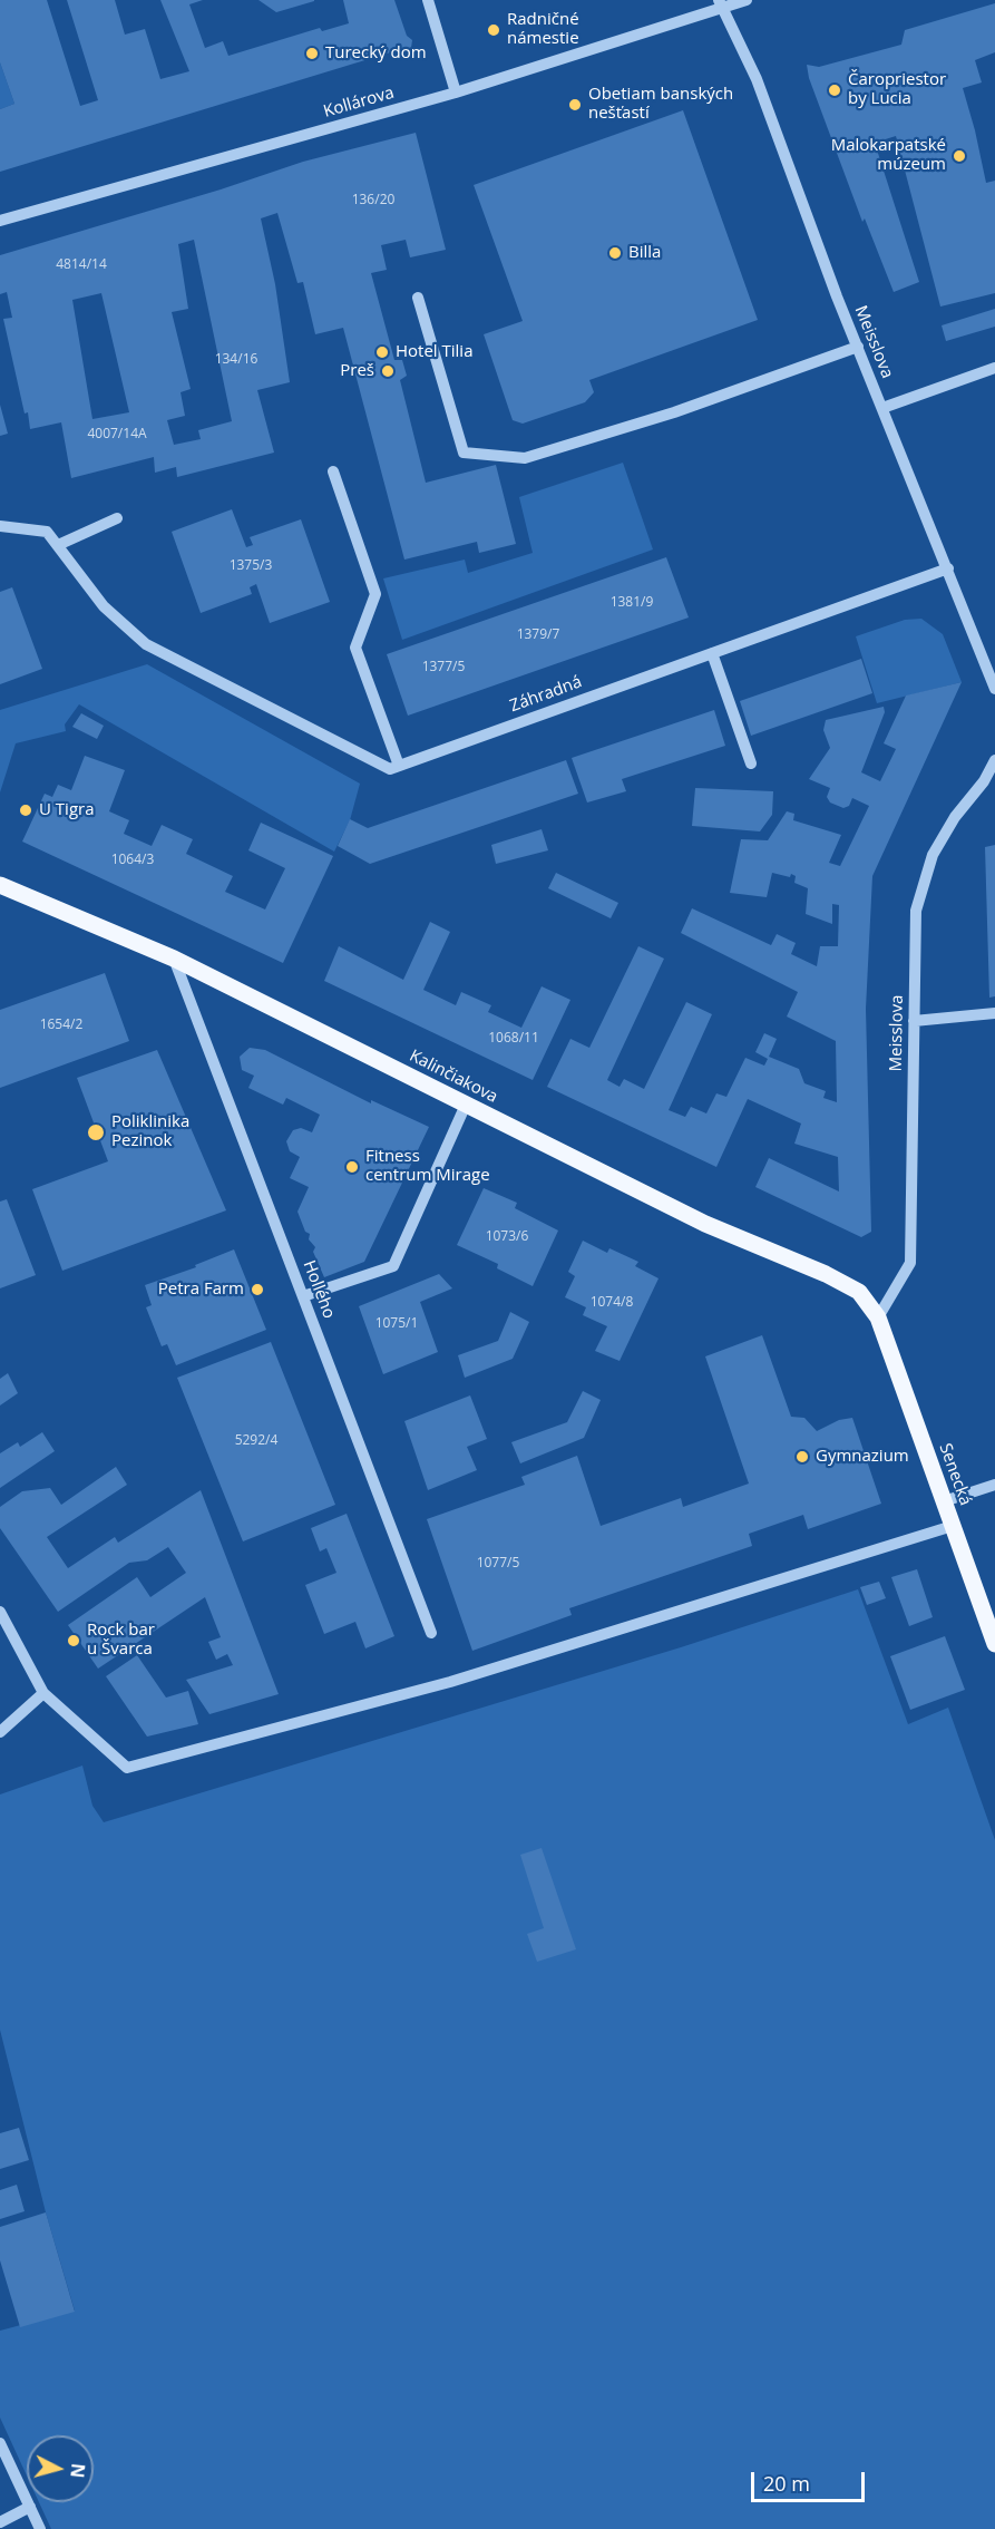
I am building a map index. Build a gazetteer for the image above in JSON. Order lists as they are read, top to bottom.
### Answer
{
  "streets": {
    "main road": ["Kalinčiakova", "Senecká"],
    "street": [
      "Kollárova",
      "Meisslova",
      "Záhradná",
      "Hollého"
    ]
  },
  "crossings": [
    ["Kollárova", "Meisslova"],
    ["Meisslova", "Záhradná"],
    ["Meisslova", "Kalinčiakova"],
    ["Meisslova", "Senecká"],
    ["Kalinčiakova", "Hollého"],
    ["Kalinčiakova", "Senecká"]
  ],
  "places": [
    "Radničné námestie",
    "Turecký dom",
    "Čaropriestor by Lucia",
    "Obetiam banských nešťastí",
    "Malokarpatské múzeum",
    "Billa",
    "Hotel Tilia",
    "Preš",
    "U Tigra",
    "Poliklinika Pezinok",
    "Fitness centrum Mirage",
    "Petra Farm",
    "Gymnazium",
    "Rock bar u Švarca"
  ],
  "house_numbers": [
    "136/20",
    "4814/14",
    "134/16",
    "4007/14A",
    "1375/3",
    "1381/9",
    "1379/7",
    "1377/5",
    "1064/3",
    "1654/2",
    "1068/11",
    "1073/6",
    "1074/8",
    "1075/1",
    "5292/4",
    "1077/5"
  ],
  "scale_bar": "20 m",
  "north": "right"
}
